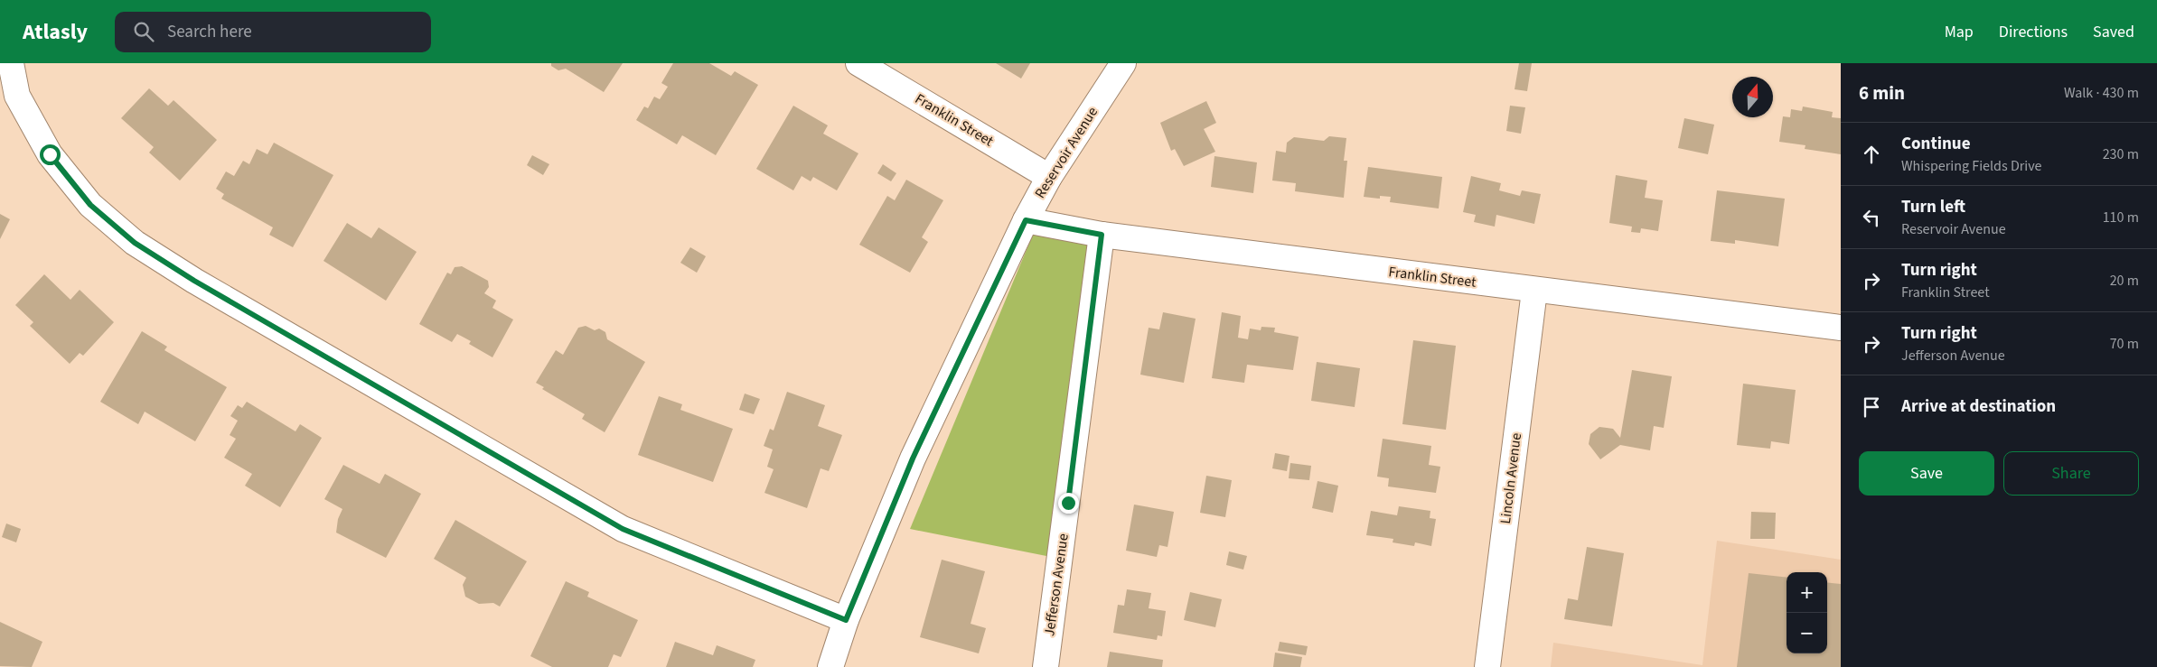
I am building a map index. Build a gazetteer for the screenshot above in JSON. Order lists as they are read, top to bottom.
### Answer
{
  "streets": {
    "street": [
      "Franklin Street",
      "Reservoir Avenue",
      "Lincoln Avenue",
      "Jefferson Avenue"
    ]
  },
  "crossings": [
    ["Franklin Street", "Reservoir Avenue"],
    ["Franklin Street", "Lincoln Avenue"],
    ["Franklin Street", "Jefferson Avenue"]
  ],
  "north": "top",
  "page": {
    "header": "Atlasly",
    "search": "Search here",
    "nav": ["Map", "Directions", "Saved"],
    "heading": ["6 min", "Walk · 430 m"],
    "list": [
      ["Continue", "Whispering Fields Drive", "230 m"],
      ["Turn left", "Reservoir Avenue", "110 m"],
      ["Turn right", "Franklin Street", "20 m"],
      ["Turn right", "Jefferson Avenue", "70 m"],
      "Arrive at destination"
    ],
    "buttons": ["Save", "Share"],
    "map_buttons": ["+", "−"]
  }
}
